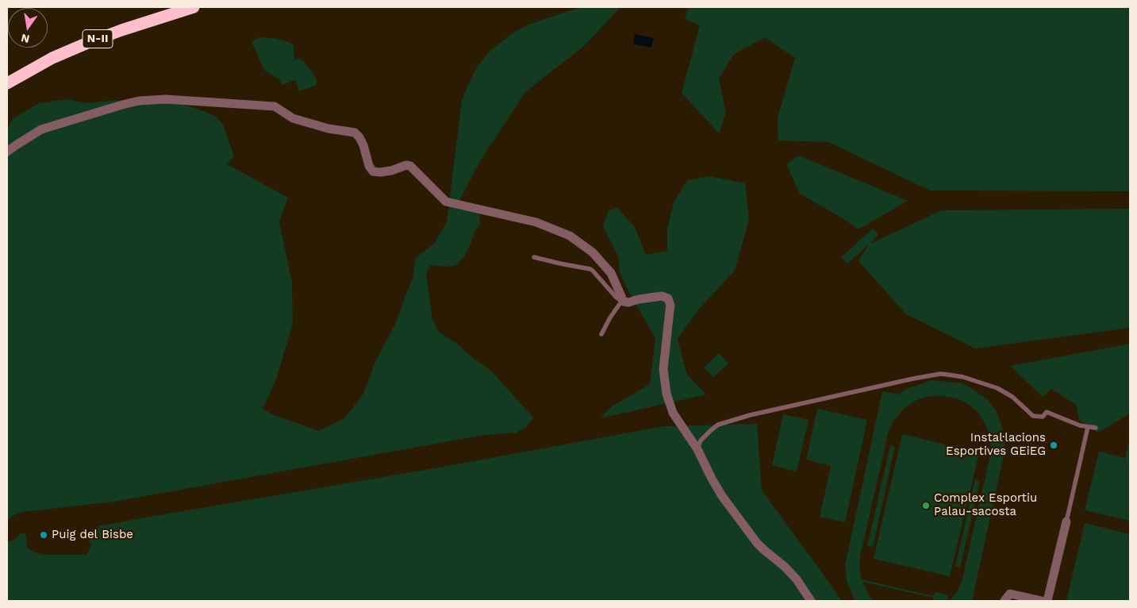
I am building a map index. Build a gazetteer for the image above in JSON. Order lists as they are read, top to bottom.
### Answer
{
  "streets": {
    "highway": ["N-II"]
  },
  "places": ["Instal·lacions Esportives GEiEG", "Complex Esportiu Palau-sacosta", "Puig del Bisbe"],
  "north": "bottom"
}
